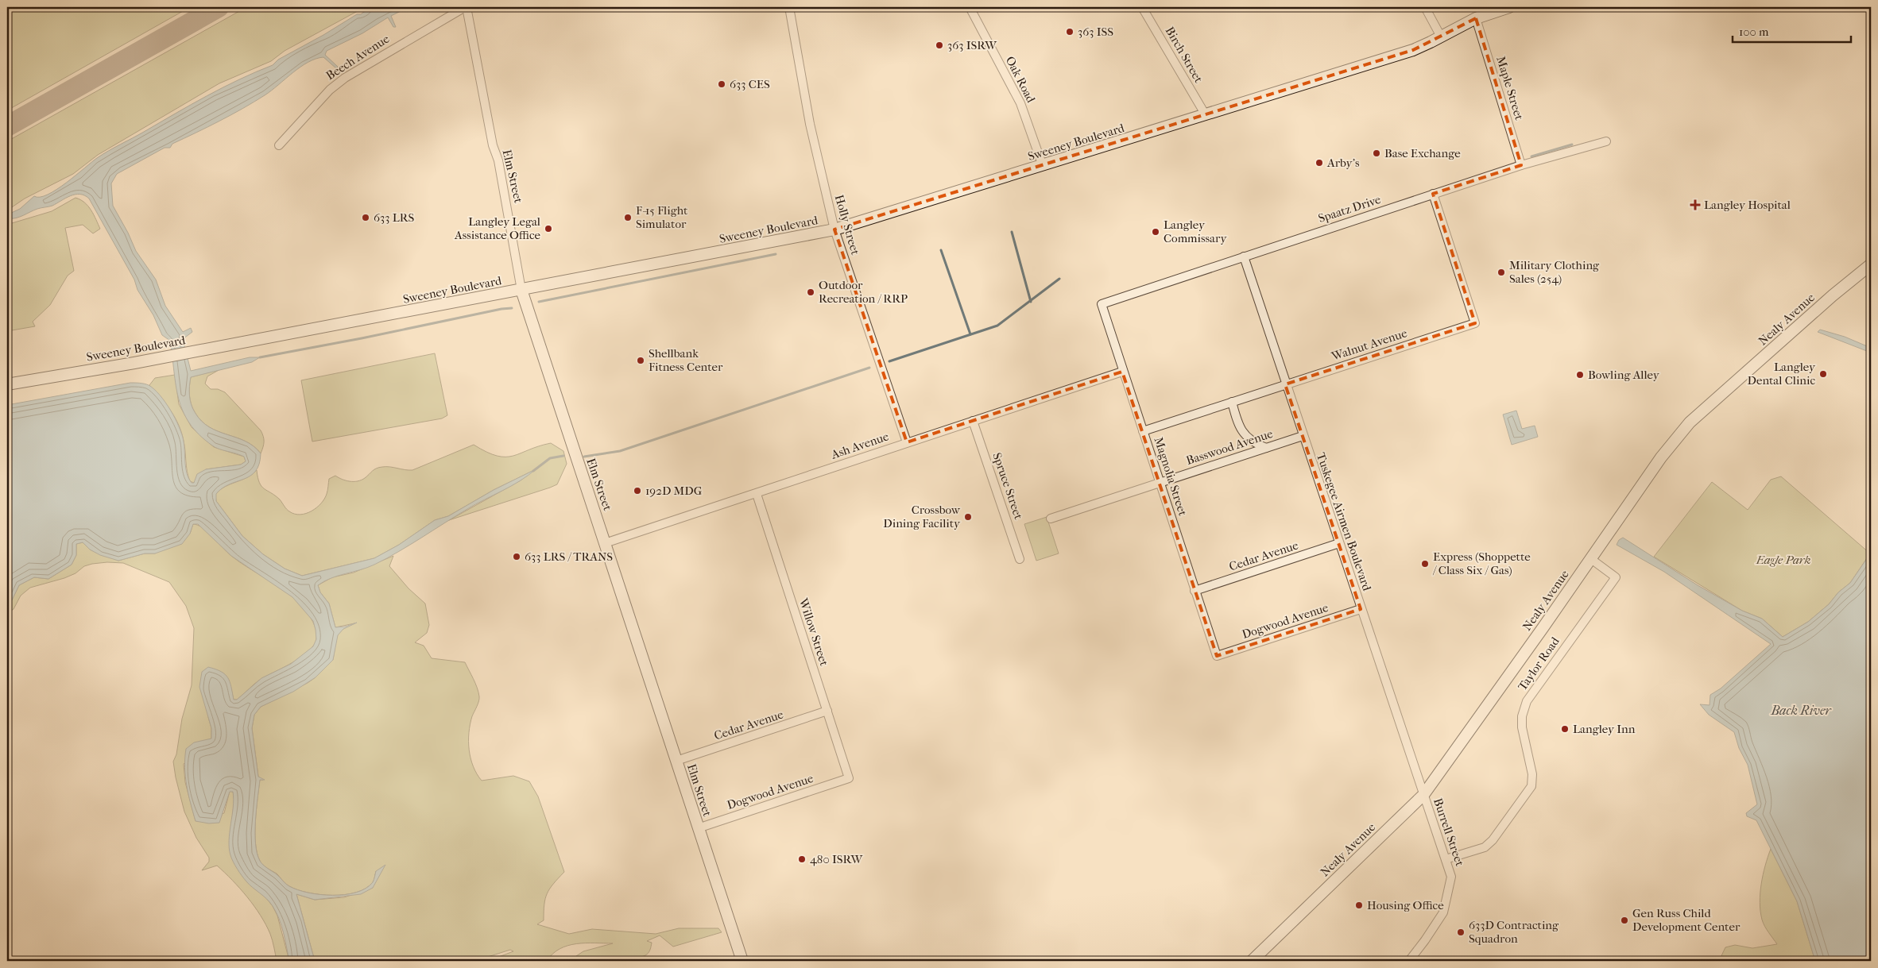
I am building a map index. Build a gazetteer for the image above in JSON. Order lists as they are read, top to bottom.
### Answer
{
  "streets": {
    "main road": ["Sweeney Boulevard", "Elm Street", "Nealy Avenue"],
    "street": [
      "Birch Street",
      "Beech Avenue",
      "Oak Road",
      "Maple Street",
      "Spaatz Drive",
      "Holly Street",
      "Walnut Avenue",
      "Ash Avenue",
      "Basswood Avenue",
      "Magnolia Street",
      "Spruce Street",
      "Tuskegee Airmen Boulevard",
      "Cedar Avenue",
      "Dogwood Avenue",
      "Willow Street",
      "Taylor Road",
      "Burrell Street"
    ]
  },
  "crossings": [
    ["Birch Street", "Sweeney Boulevard"],
    ["Beech Avenue", "Elm Street"],
    ["Oak Road", "Sweeney Boulevard"],
    ["Maple Street", "Sweeney Boulevard"],
    ["Maple Street", "Spaatz Drive"],
    ["Sweeney Boulevard", "Elm Street"],
    ["Sweeney Boulevard", "Holly Street"],
    ["Elm Street", "Ash Avenue"],
    ["Elm Street", "Cedar Avenue"],
    ["Elm Street", "Dogwood Avenue"],
    ["Spaatz Drive", "Walnut Avenue"],
    ["Spaatz Drive", "Magnolia Street"],
    ["Spaatz Drive", "Tuskegee Airmen Boulevard"],
    ["Holly Street", "Ash Avenue"],
    ["Nealy Avenue", "Tuskegee Airmen Boulevard"],
    ["Nealy Avenue", "Taylor Road"],
    ["Nealy Avenue", "Burrell Street"],
    ["Walnut Avenue", "Magnolia Street"],
    ["Walnut Avenue", "Tuskegee Airmen Boulevard"],
    ["Ash Avenue", "Magnolia Street"],
    ["Ash Avenue", "Spruce Street"],
    ["Ash Avenue", "Willow Street"],
    ["Basswood Avenue", "Magnolia Street"],
    ["Basswood Avenue", "Tuskegee Airmen Boulevard"],
    ["Magnolia Street", "Cedar Avenue"],
    ["Magnolia Street", "Dogwood Avenue"],
    ["Tuskegee Airmen Boulevard", "Cedar Avenue"],
    ["Tuskegee Airmen Boulevard", "Dogwood Avenue"],
    ["Tuskegee Airmen Boulevard", "Burrell Street"],
    ["Cedar Avenue", "Willow Street"],
    ["Dogwood Avenue", "Willow Street"],
    ["Taylor Road", "Burrell Street"]
  ],
  "water": ["Back River"],
  "parks": ["Eagle Park"],
  "places": {
    "other": [
      "363 ISS",
      "363 ISRW",
      "633 CES",
      "Base Exchange",
      "Arby's",
      "633 LRS",
      "F-15 Flight Simulator",
      "Langley Legal Assistance Office",
      "Langley Commissary",
      "Military Clothing Sales (254)",
      "Outdoor Recreation / RRP",
      "Shellbank Fitness Center",
      "Langley Dental Clinic",
      "Bowling Alley",
      "192D MDG",
      "Crossbow Dining Facility",
      "633 LRS / TRANS",
      "Express (Shoppette / Class Six / Gas)",
      "Langley Inn",
      "480 ISRW",
      "Housing Office",
      "Gen Russ Child Development Center",
      "633D Contracting Squadron"
    ],
    "health": ["Langley Hospital"]
  },
  "scale_bar": "100 m"
}
